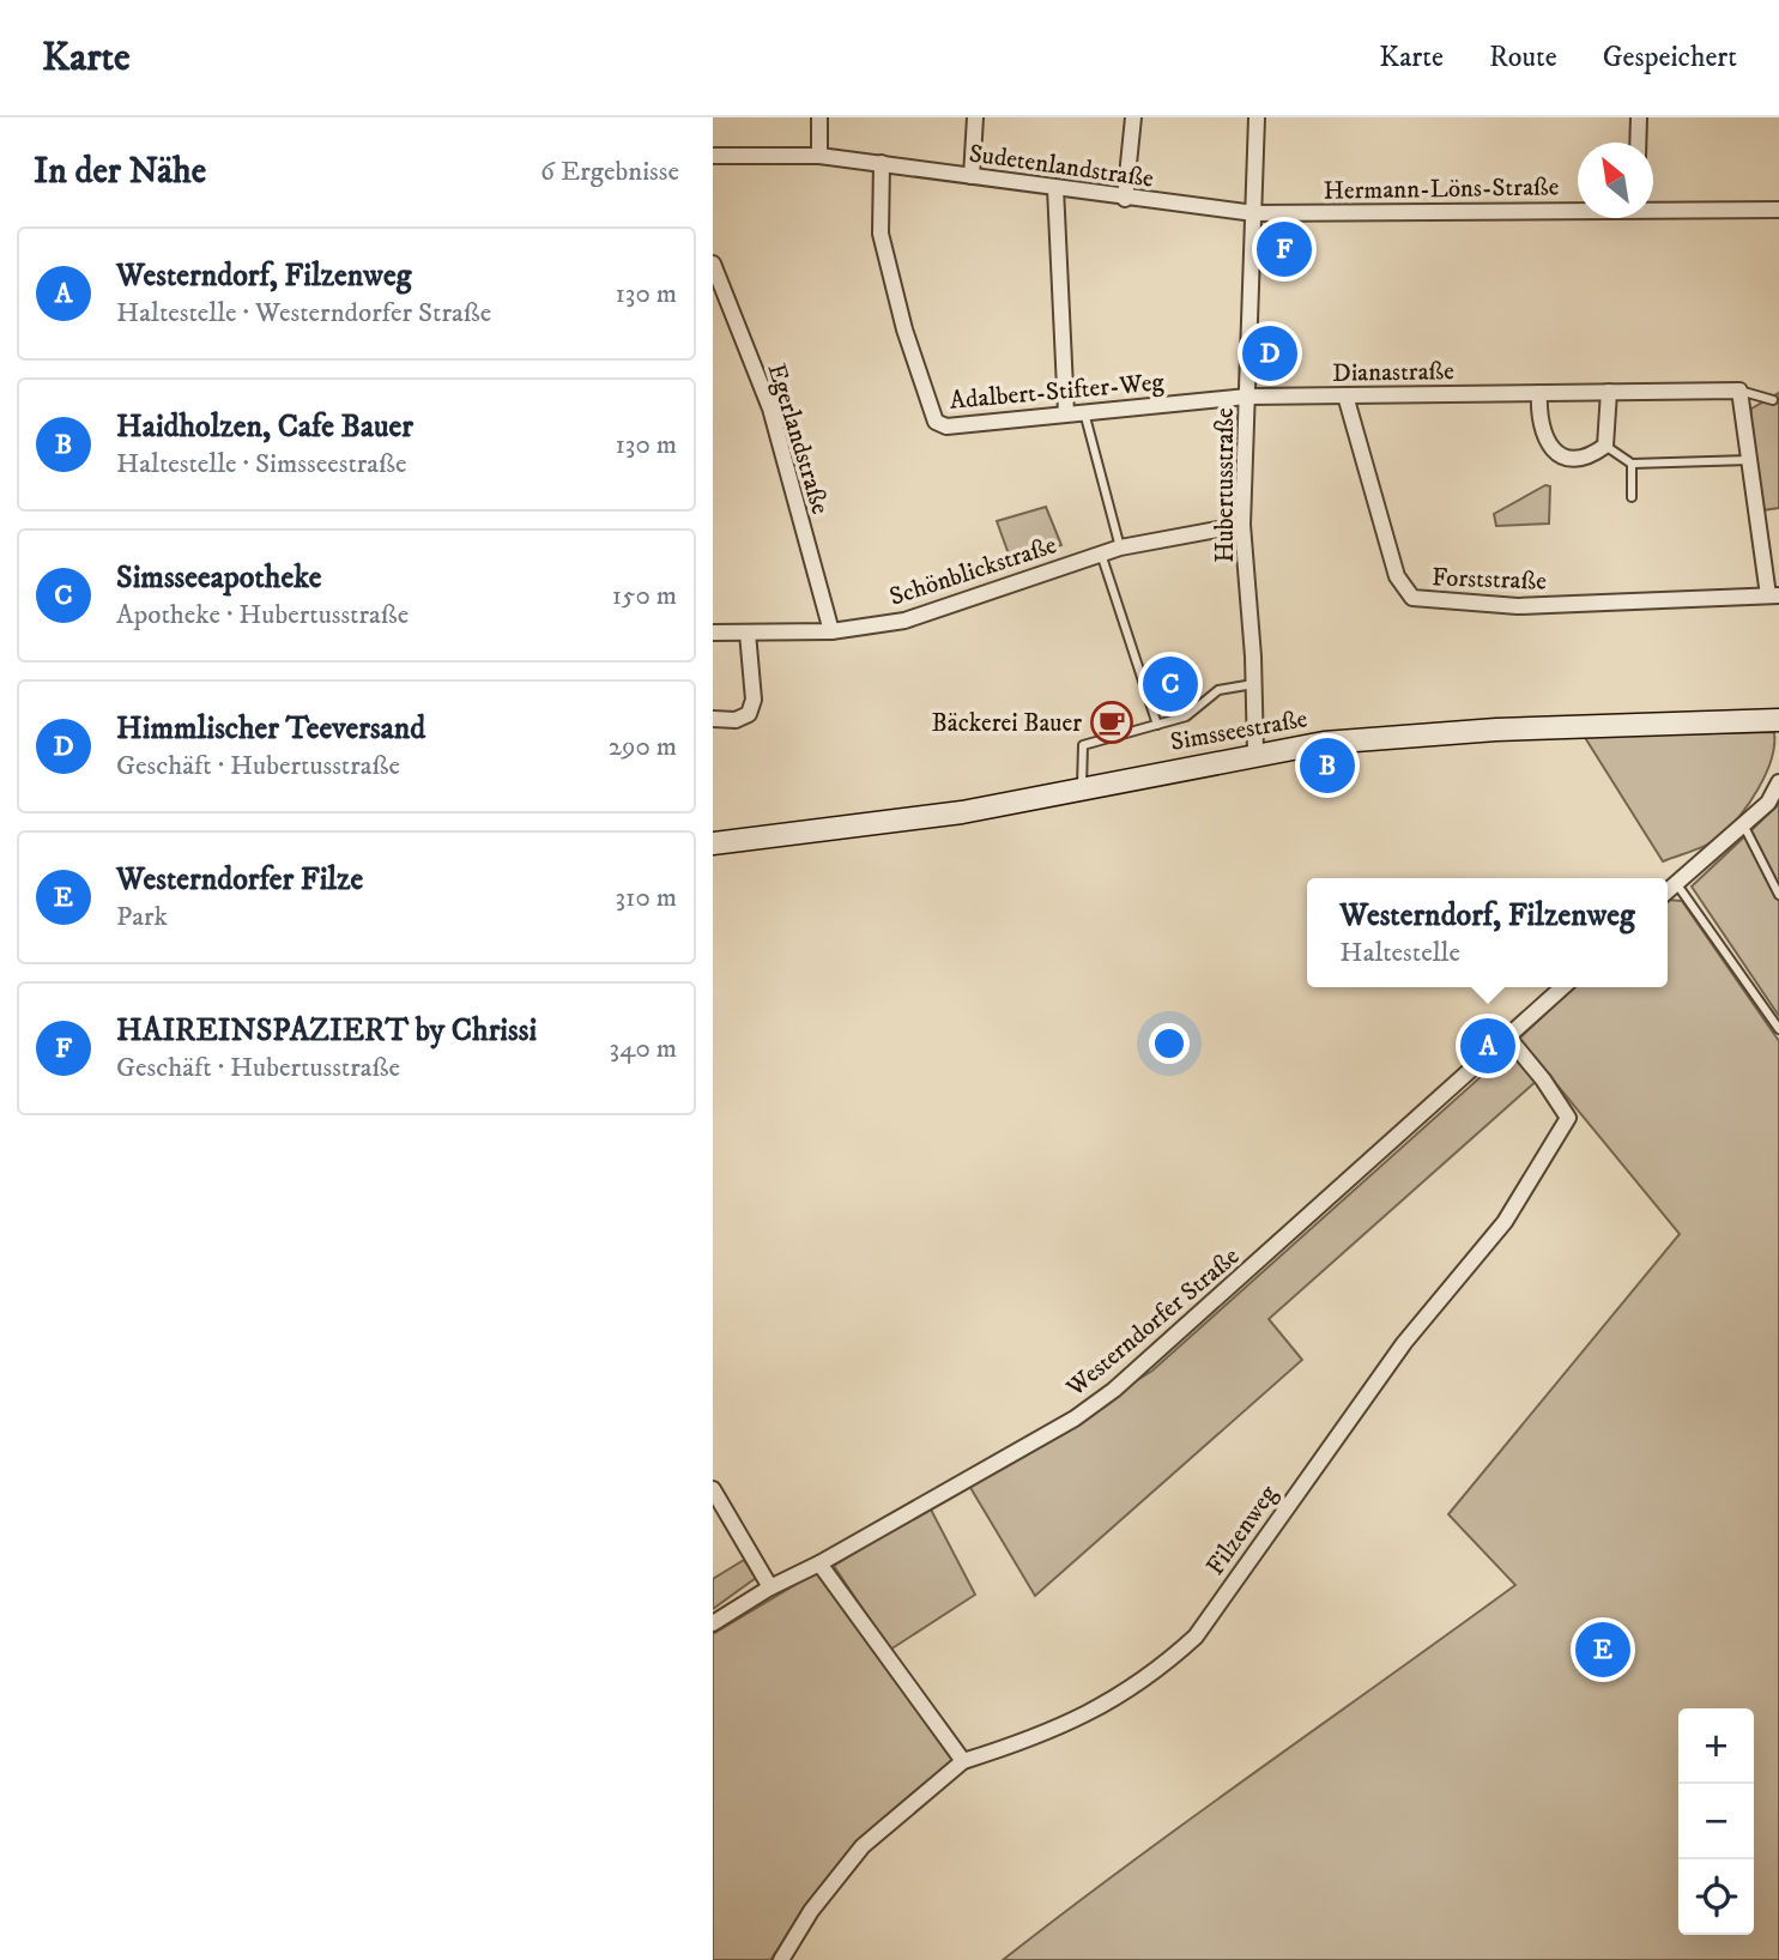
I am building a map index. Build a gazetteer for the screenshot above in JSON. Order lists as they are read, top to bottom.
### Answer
{
  "streets": {
    "main road": ["Simsseestraße"],
    "street": [
      "Sudetenlandstraße",
      "Hermann-Löns-Straße",
      "Dianastraße",
      "Adalbert-Stifter-Weg",
      "Egerlandstraße",
      "Hubertusstraße",
      "Schönblickstraße",
      "Forststraße",
      "Westerndorfer Straße",
      "Filzenweg"
    ]
  },
  "crossings": [
    ["Sudetenlandstraße", "Hermann-Löns-Straße"],
    ["Sudetenlandstraße", "Adalbert-Stifter-Weg"],
    ["Sudetenlandstraße", "Hubertusstraße"],
    ["Hermann-Löns-Straße", "Hubertusstraße"],
    ["Dianastraße", "Adalbert-Stifter-Weg"],
    ["Dianastraße", "Hubertusstraße"],
    ["Dianastraße", "Forststraße"],
    ["Adalbert-Stifter-Weg", "Hubertusstraße"],
    ["Egerlandstraße", "Schönblickstraße"],
    ["Hubertusstraße", "Schönblickstraße"],
    ["Hubertusstraße", "Simsseestraße"],
    ["Westerndorfer Straße", "Filzenweg"]
  ],
  "places": {
    "cafe": ["Bäckerei Bauer"]
  },
  "north": "top left",
  "page": {
    "header": "Karte",
    "nav": ["Karte", "Route", "Gespeichert"],
    "heading": ["In der Nähe", "6 Ergebnisse"],
    "pins": [
      "F",
      "D",
      "C",
      "B",
      "A",
      "E"
    ],
    "list": [
      {
        "mark": "A",
        "name": "Westerndorf, Filzenweg",
        "note": "Haltestelle · Westerndorfer Straße",
        "value": "130 m"
      },
      {
        "mark": "B",
        "name": "Haidholzen, Cafe Bauer",
        "note": "Haltestelle · Simsseestraße",
        "value": "130 m"
      },
      {
        "mark": "C",
        "name": "Simsseeapotheke",
        "note": "Apotheke · Hubertusstraße",
        "value": "150 m"
      },
      {
        "mark": "D",
        "name": "Himmlischer Teeversand",
        "note": "Geschäft · Hubertusstraße",
        "value": "290 m"
      },
      {
        "mark": "E",
        "name": "Westerndorfer Filze",
        "note": "Park",
        "value": "310 m"
      },
      {
        "mark": "F",
        "name": "HAIREINSPAZIERT by Chrissi",
        "note": "Geschäft · Hubertusstraße",
        "value": "340 m"
      }
    ],
    "popup": ["Westerndorf, Filzenweg", "Haltestelle"],
    "map_buttons": ["+", "−"]
  }
}
